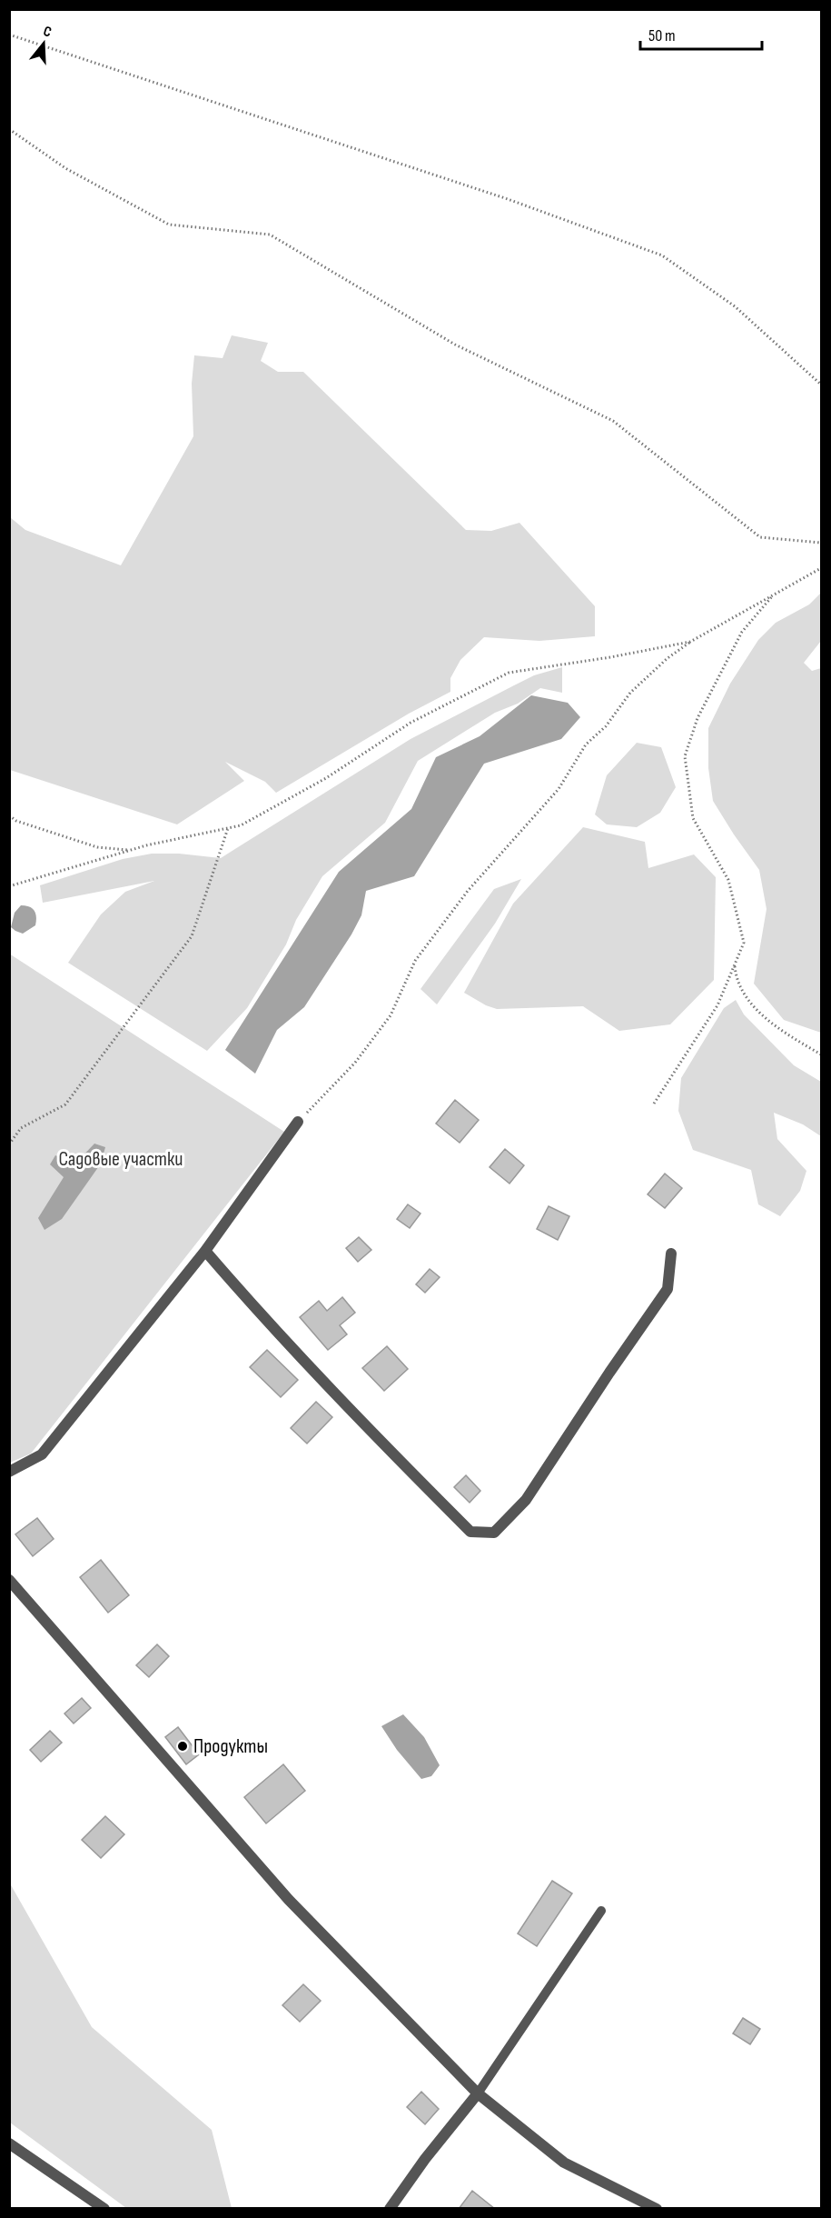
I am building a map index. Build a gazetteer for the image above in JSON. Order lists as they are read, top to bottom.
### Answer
{
  "parks": ["Садовые участки"],
  "places": ["Продукты"],
  "scale_bar": "50 m",
  "north": "top"
}
